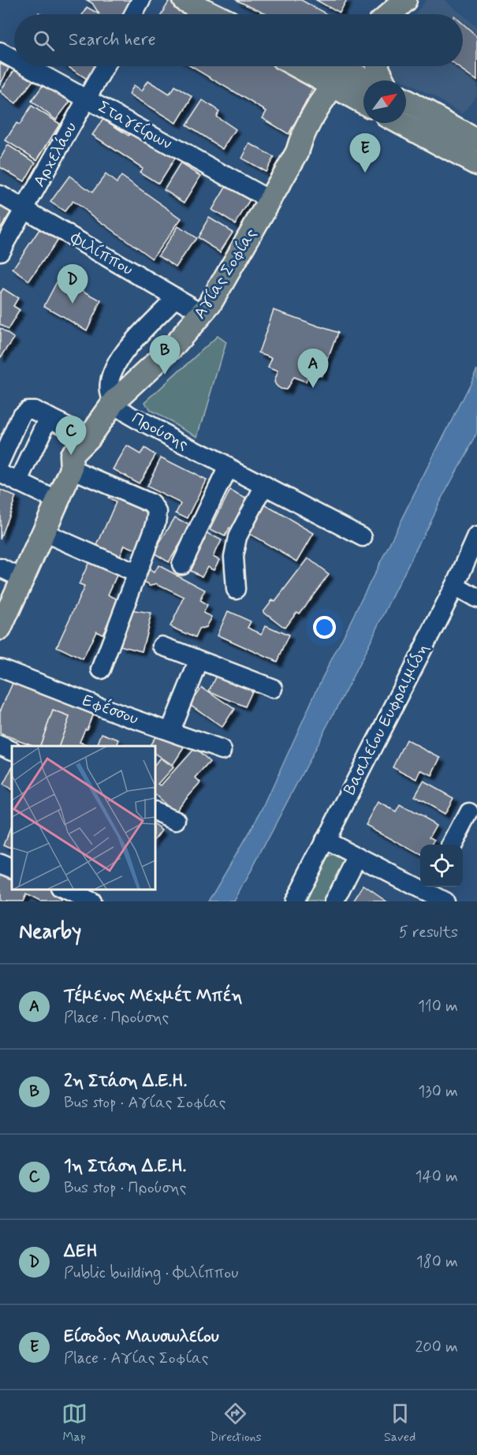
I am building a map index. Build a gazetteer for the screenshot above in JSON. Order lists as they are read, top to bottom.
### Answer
{
  "streets": {
    "main road": ["Αγίας Σοφίας", "Προύσης"],
    "street": [
      "Σταγείρων",
      "Αρχελάου",
      "Φιλίππου",
      "Εφέσσου",
      "Βασιλείου Ευφραιμίδη"
    ]
  },
  "crossings": [
    ["Σταγείρων", "Αρχελάου"],
    ["Σταγείρων", "Αγίας Σοφίας"],
    ["Αρχελάου", "Φιλίππου"],
    ["Φιλίππου", "Αγίας Σοφίας"],
    ["Αγίας Σοφίας", "Προύσης"]
  ],
  "north": "top right",
  "page": {
    "search": "Search here",
    "pins": [
      "E",
      "D",
      "B",
      "A",
      "C"
    ],
    "heading": ["Nearby", "5 results"],
    "list": [
      {
        "mark": "A",
        "name": "Τέμενος Μεχμέτ Μπέη",
        "note": "Place · Προύσης",
        "value": "110 m"
      },
      {
        "mark": "B",
        "name": "2η Στάση Δ.Ε.Η.",
        "note": "Bus stop · Αγίας Σοφίας",
        "value": "130 m"
      },
      {
        "mark": "C",
        "name": "1η Στάση Δ.Ε.Η.",
        "note": "Bus stop · Προύσης",
        "value": "140 m"
      },
      {
        "mark": "D",
        "name": "ΔΕΗ",
        "note": "Public building · Φιλίππου",
        "value": "180 m"
      },
      {
        "mark": "E",
        "name": "Είσοδος Μαυσωλείου",
        "note": "Place · Αγίας Σοφίας",
        "value": "200 m"
      }
    ],
    "nav": ["Map", "Directions", "Saved"]
  }
}
